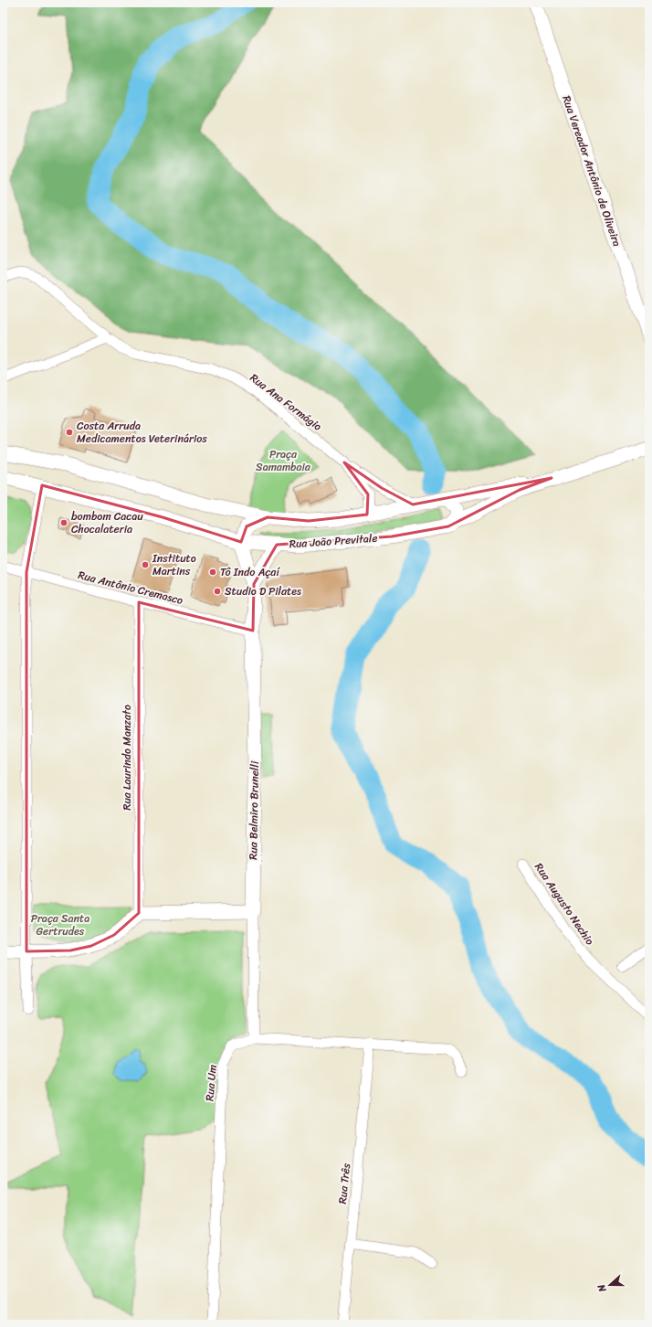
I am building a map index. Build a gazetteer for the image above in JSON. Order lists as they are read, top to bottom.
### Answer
{
  "streets": {
    "main road": ["Rua Vereador Antônio de Oliveira", "Rua João Previtale", "Rua Belmiro Brunelli"],
    "street": [
      "Rua Ana Formágio",
      "Rua Antônio Cremasco",
      "Rua Laurindo Manzato",
      "Rua Augusto Nechio",
      "Rua Um",
      "Rua Três"
    ]
  },
  "crossings": [
    ["Rua Ana Formágio", "Rua João Previtale"],
    ["Rua João Previtale", "Rua Belmiro Brunelli"],
    ["Rua Antônio Cremasco", "Rua Laurindo Manzato"],
    ["Rua Antônio Cremasco", "Rua Belmiro Brunelli"],
    ["Rua Belmiro Brunelli", "Rua Um"],
    ["Rua Um", "Rua Três"]
  ],
  "parks": ["Praça Samambaia", "Praça Santa Gertrudes"],
  "places": [
    "Costa Arruda Medicamentos Veterinários",
    "bombom Cacau Chocalateria",
    "Instituto Martins",
    "Tô Indo Açaí",
    "Studio D Pilates"
  ],
  "north": "left"
}
